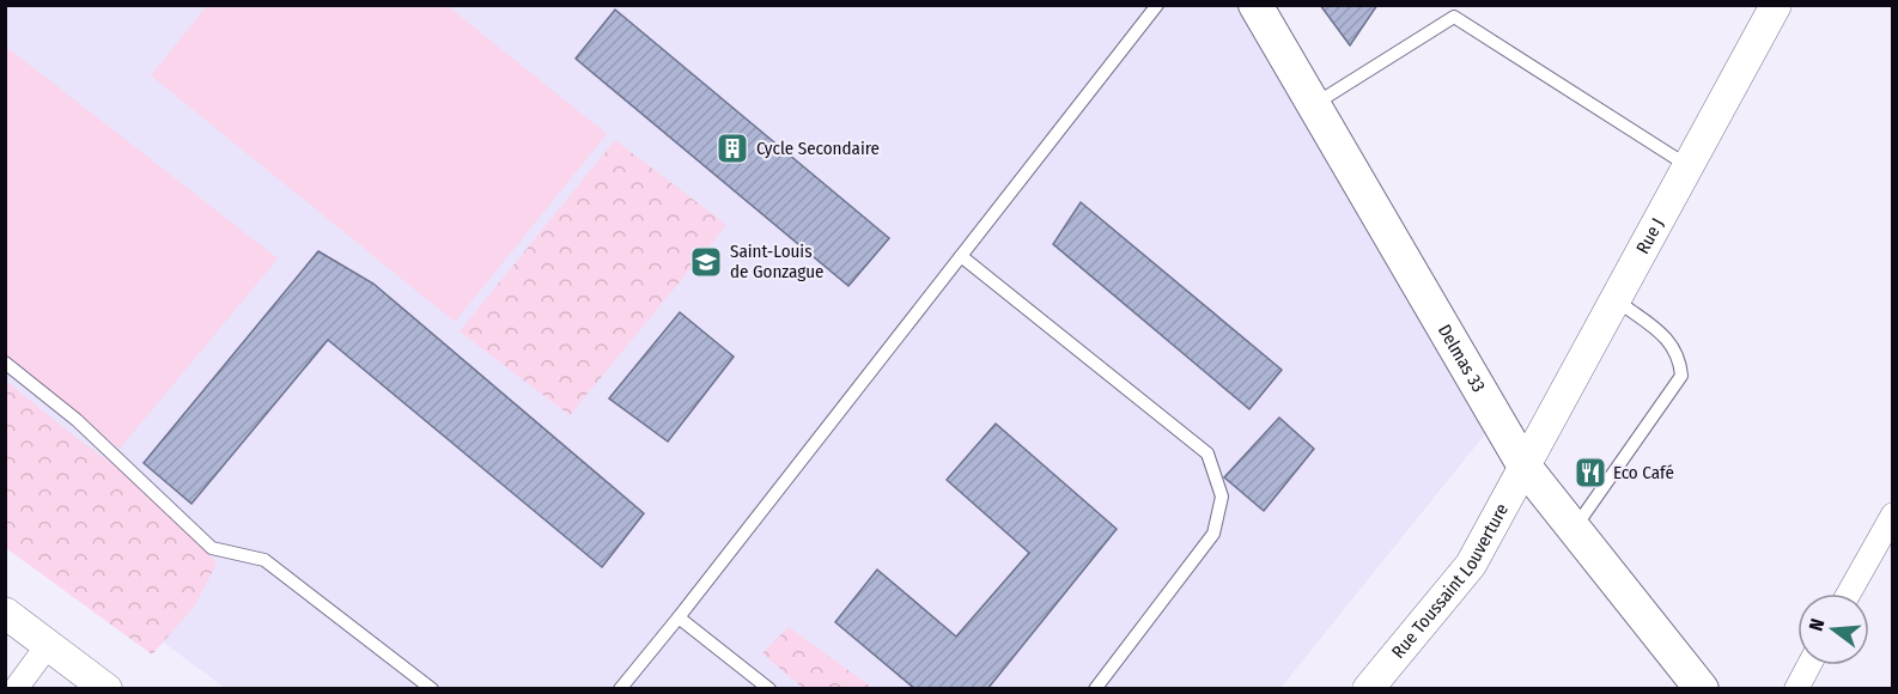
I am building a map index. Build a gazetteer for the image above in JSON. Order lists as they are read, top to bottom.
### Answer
{
  "streets": {
    "main road": ["Delmas 33"],
    "street": ["Rue J", "Rue Toussaint Louverture"]
  },
  "crossings": [
    ["Rue J", "Delmas 33"],
    ["Rue J", "Rue Toussaint Louverture"],
    ["Delmas 33", "Rue Toussaint Louverture"]
  ],
  "places": {
    "building": ["Cycle Secondaire"],
    "school or university": ["Saint-Louis de Gonzague"],
    "restaurant": ["Eco Café"]
  },
  "north": "left"
}
